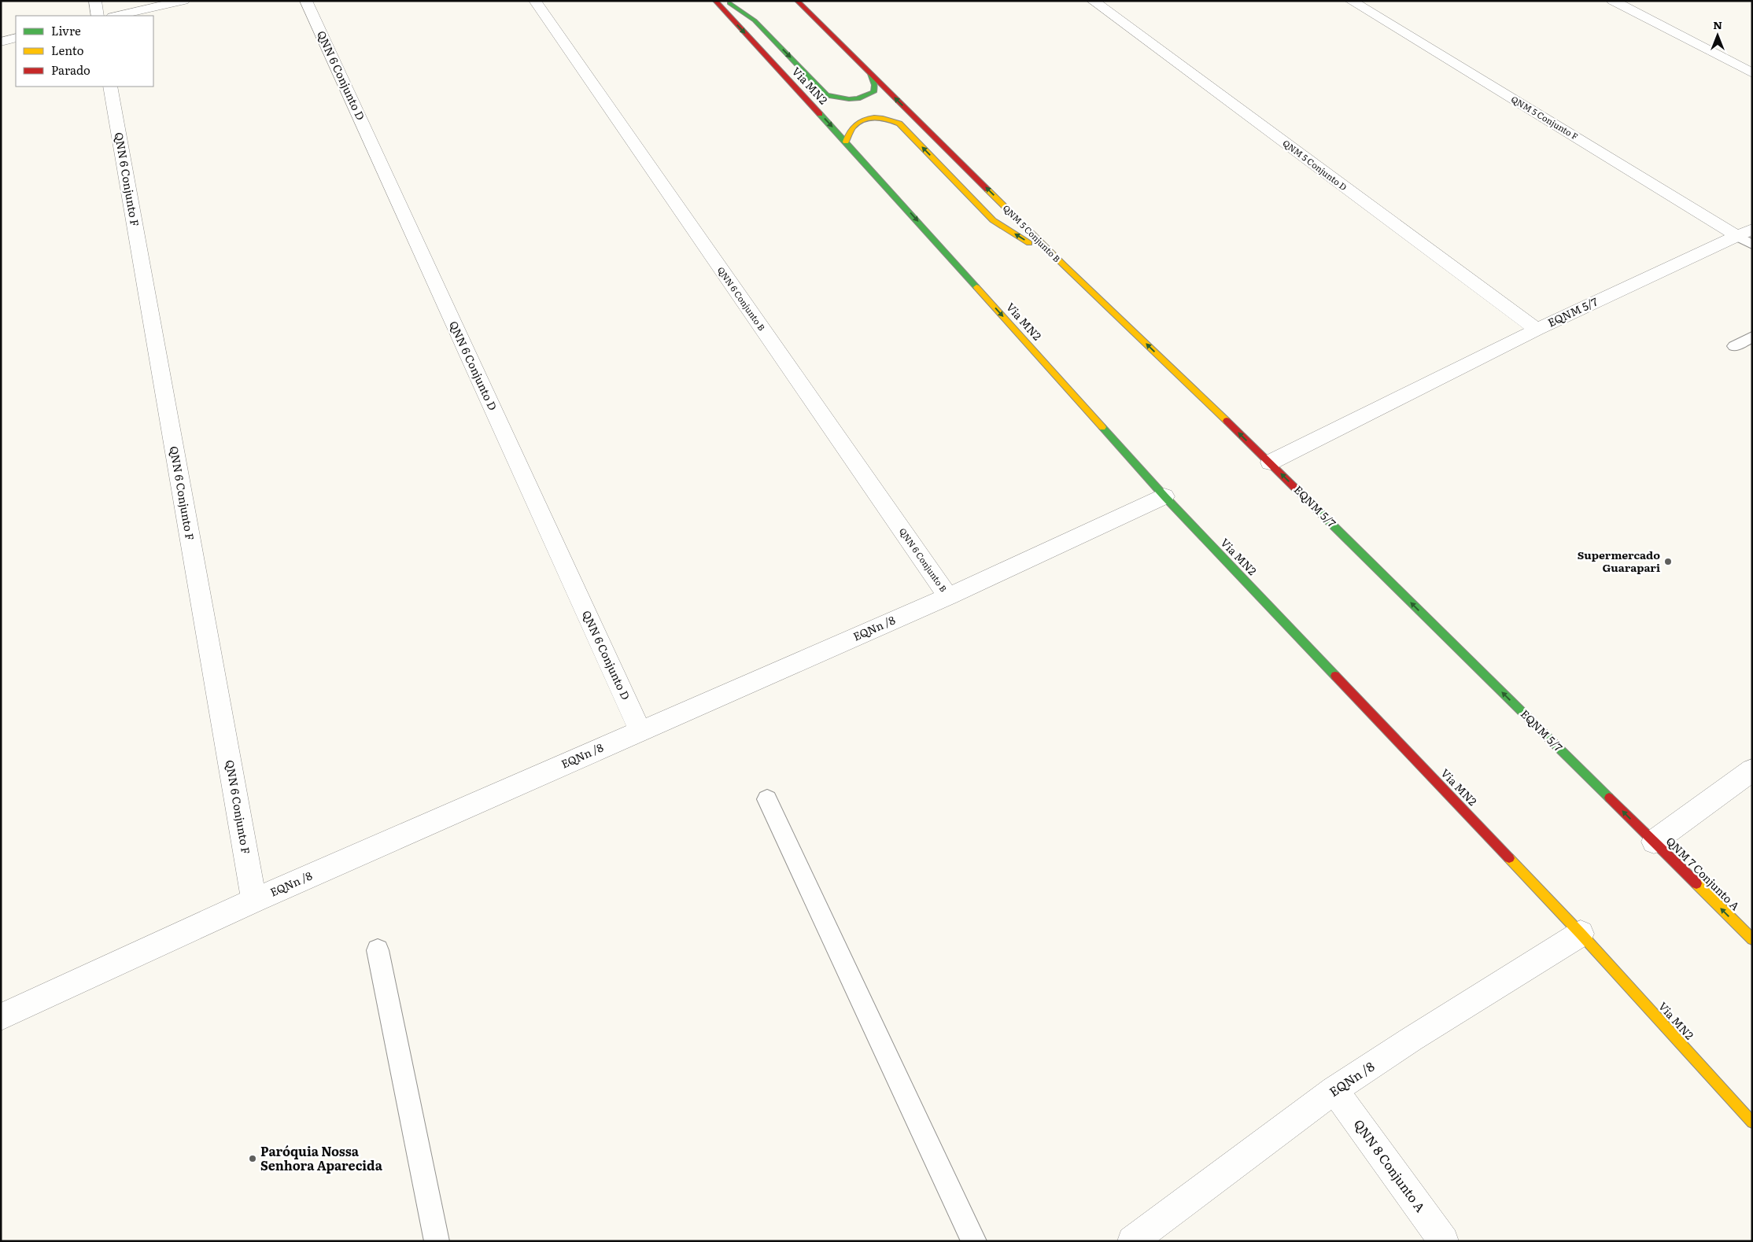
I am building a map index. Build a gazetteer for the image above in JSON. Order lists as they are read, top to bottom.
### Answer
{
  "streets": {
    "main road": [
      "Via MN2",
      "QNM 5 Conjunto B",
      "EQNM 5/7",
      "QNM 7 Conjunto A"
    ],
    "street": [
      "QNN 6 Conjunto D",
      "QNM 5 Conjunto F",
      "QNM 5 Conjunto D",
      "QNN 6 Conjunto F",
      "QNN 6 Conjunto B",
      "EQNn /8",
      "QNN 8 Conjunto A"
    ]
  },
  "crossings": [
    ["QNN 6 Conjunto D", "EQNn /8"],
    ["Via MN2", "EQNn /8"],
    ["QNM 5 Conjunto F", "EQNM 5/7"],
    ["QNM 5 Conjunto D", "EQNM 5/7"],
    ["QNN 6 Conjunto F", "EQNn /8"],
    ["QNM 5 Conjunto B", "EQNM 5/7"],
    ["QNN 6 Conjunto B", "EQNn /8"],
    ["EQNM 5/7", "QNM 7 Conjunto A"],
    ["EQNn /8", "QNN 8 Conjunto A"]
  ],
  "one_way": [
    "Via MN2",
    "QNM 5 Conjunto B",
    "EQNM 5/7",
    "QNM 7 Conjunto A"
  ],
  "places": ["Supermercado Guarapari", "Paróquia Nossa Senhora Aparecida"],
  "legend": ["Livre", "Lento", "Parado"],
  "north": "top"
}
